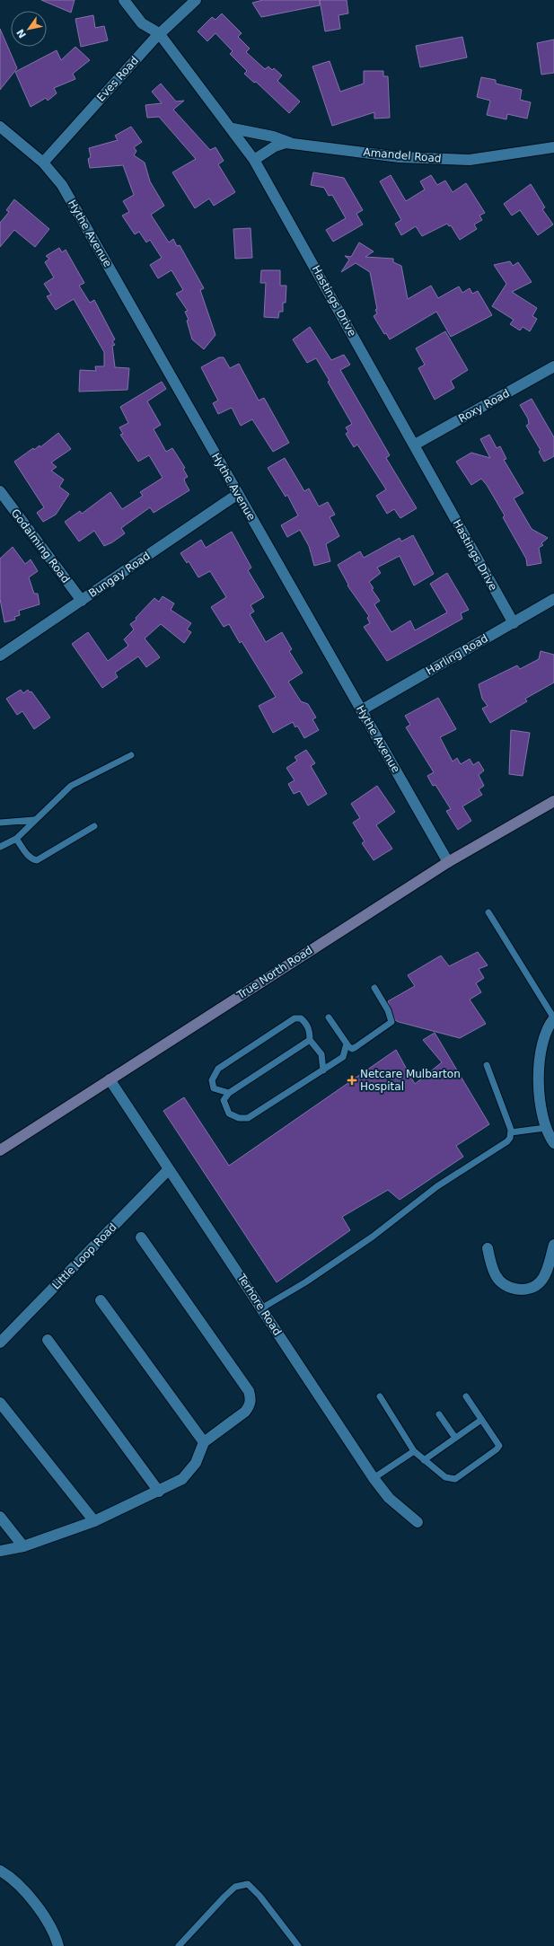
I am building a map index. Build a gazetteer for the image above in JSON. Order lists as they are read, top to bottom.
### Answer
{
  "streets": {
    "main road": ["True North Road"],
    "street": [
      "Eves Road",
      "Amandel Road",
      "Hythe Avenue",
      "Hastings Drive",
      "Roxy Road",
      "Godalming Road",
      "Bungay Road",
      "Harling Road",
      "Little Loop Road",
      "Terhore Road"
    ]
  },
  "crossings": [
    ["Eves Road", "Hythe Avenue"],
    ["Eves Road", "Hastings Drive"],
    ["Amandel Road", "Hastings Drive"],
    ["Hythe Avenue", "Bungay Road"],
    ["Hythe Avenue", "Harling Road"],
    ["Hythe Avenue", "True North Road"],
    ["Hastings Drive", "Roxy Road"],
    ["Hastings Drive", "Harling Road"],
    ["Godalming Road", "Bungay Road"],
    ["True North Road", "Terhore Road"],
    ["Little Loop Road", "Terhore Road"]
  ],
  "places": {
    "health": ["Netcare Mulbarton Hospital"]
  },
  "north": "bottom left"
}
